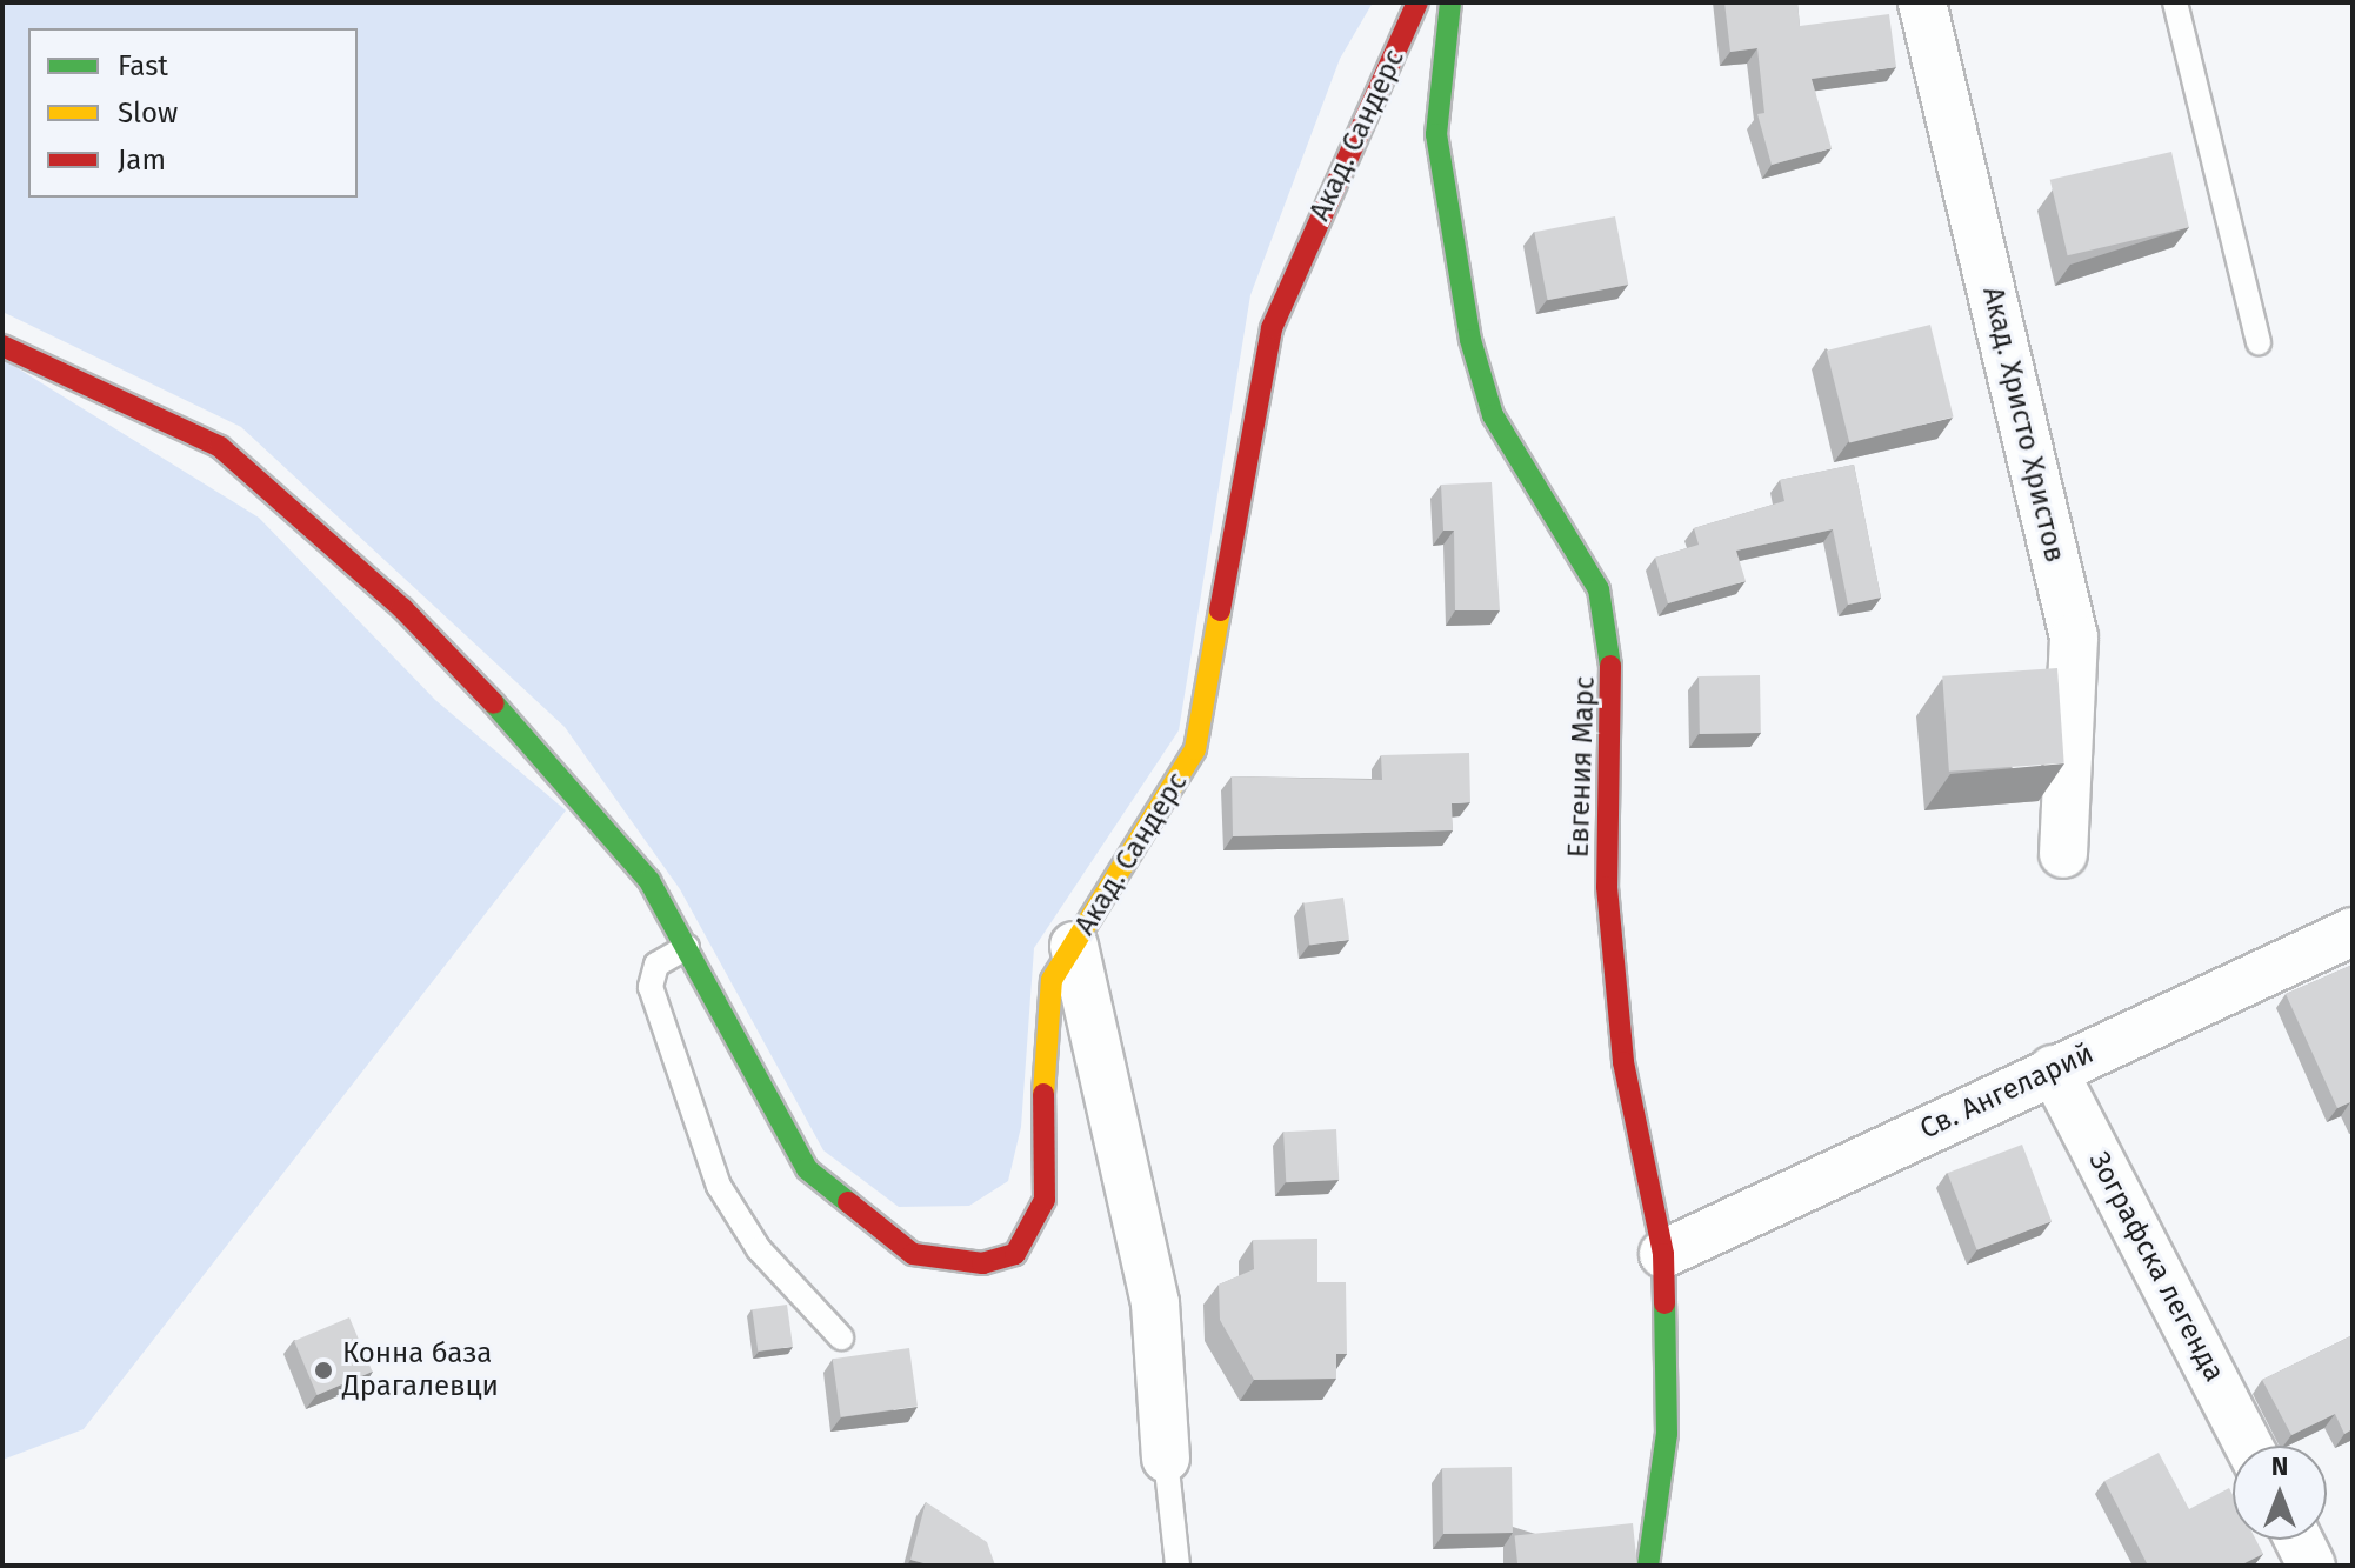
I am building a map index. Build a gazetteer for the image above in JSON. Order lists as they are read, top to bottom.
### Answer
{
  "streets": {
    "street": [
      "Акад. Сандерс",
      "Акад. Христо Христов",
      "Евгения Марс",
      "Св. Ангеларий",
      "Зографска легенда"
    ]
  },
  "crossings": [
    ["Евгения Марс", "Св. Ангеларий"],
    ["Св. Ангеларий", "Зографска легенда"]
  ],
  "places": ["Конна база Драгалевци"],
  "legend": ["Fast", "Slow", "Jam"],
  "north": "top"
}
